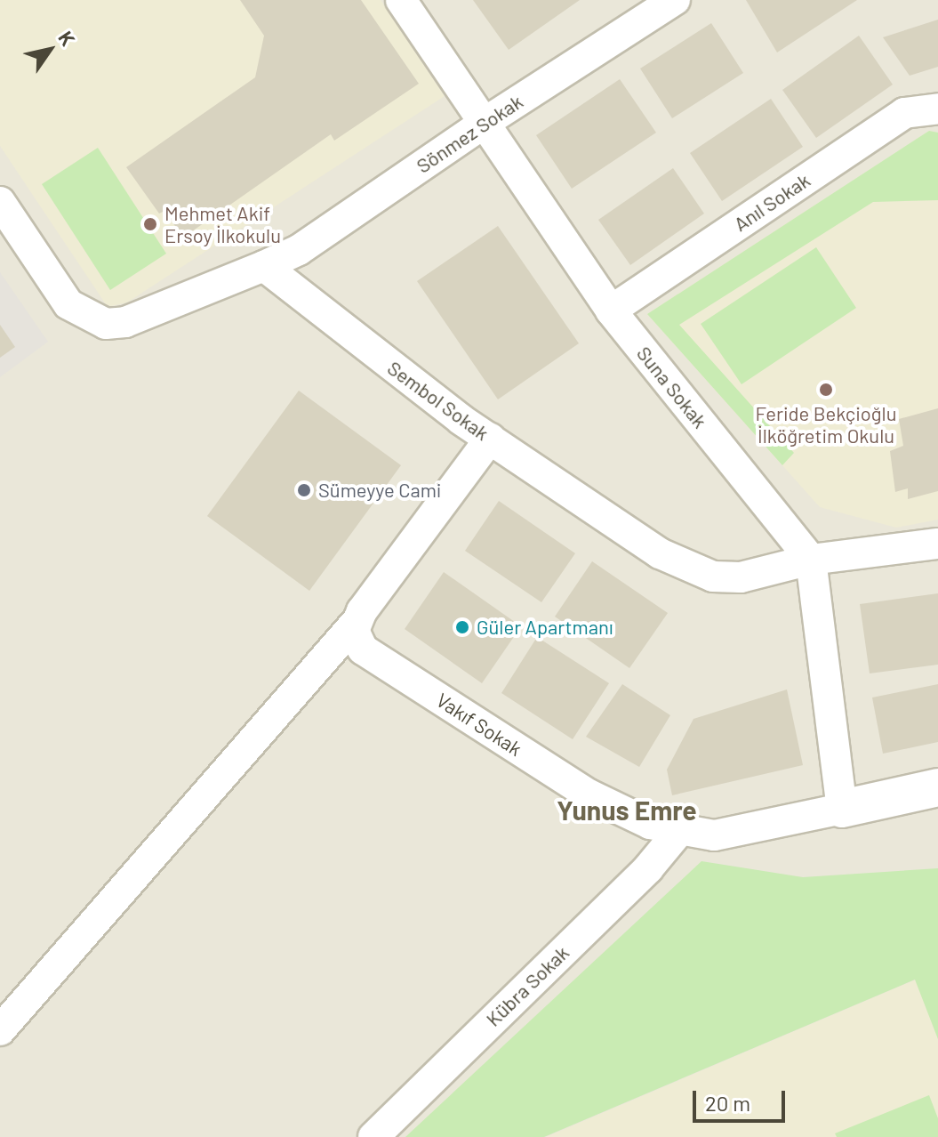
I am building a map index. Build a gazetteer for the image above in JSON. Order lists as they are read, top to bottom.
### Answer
{
  "streets": {
    "street": [
      "Sönmez Sokak",
      "Anıl Sokak",
      "Suna Sokak",
      "Sembol Sokak",
      "Vakıf Sokak",
      "Kübra Sokak"
    ]
  },
  "crossings": [
    ["Sönmez Sokak", "Suna Sokak"],
    ["Sönmez Sokak", "Sembol Sokak"],
    ["Anıl Sokak", "Suna Sokak"],
    ["Suna Sokak", "Sembol Sokak"],
    ["Vakıf Sokak", "Kübra Sokak"]
  ],
  "districts": ["Yunus Emre"],
  "places": [
    "Mehmet Akif Ersoy İlkokulu",
    "Feride Bekçioğlu İlköğretim Okulu",
    "Sümeyye Cami",
    "Güler Apartmanı"
  ],
  "scale_bar": "20 m",
  "north": "top right"
}
